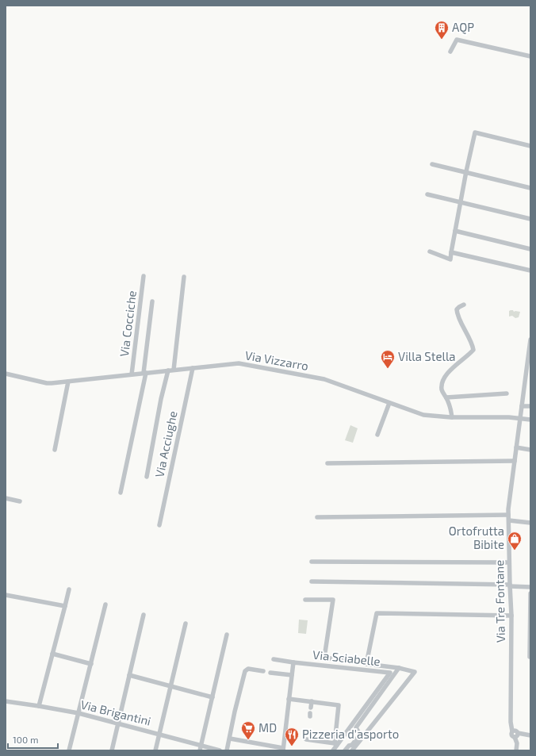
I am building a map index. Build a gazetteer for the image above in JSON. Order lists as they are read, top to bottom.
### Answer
{
  "streets": {
    "street": [
      "Via Cocciche",
      "Via Vizzarro",
      "Via Acciughe",
      "Via Tre Fontane",
      "Via Sciabelle",
      "Via Brigantini"
    ]
  },
  "crossings": [
    ["Via Cocciche", "Via Vizzarro"],
    ["Via Vizzarro", "Via Acciughe"],
    ["Via Vizzarro", "Via Tre Fontane"]
  ],
  "places": {
    "building": ["AQP"],
    "hotel": ["Villa Stella"],
    "shop": ["Ortofrutta Bibite"],
    "supermarket": ["MD"],
    "restaurant": ["Pizzeria d'asporto"]
  },
  "scale_bar": "100 m"
}
